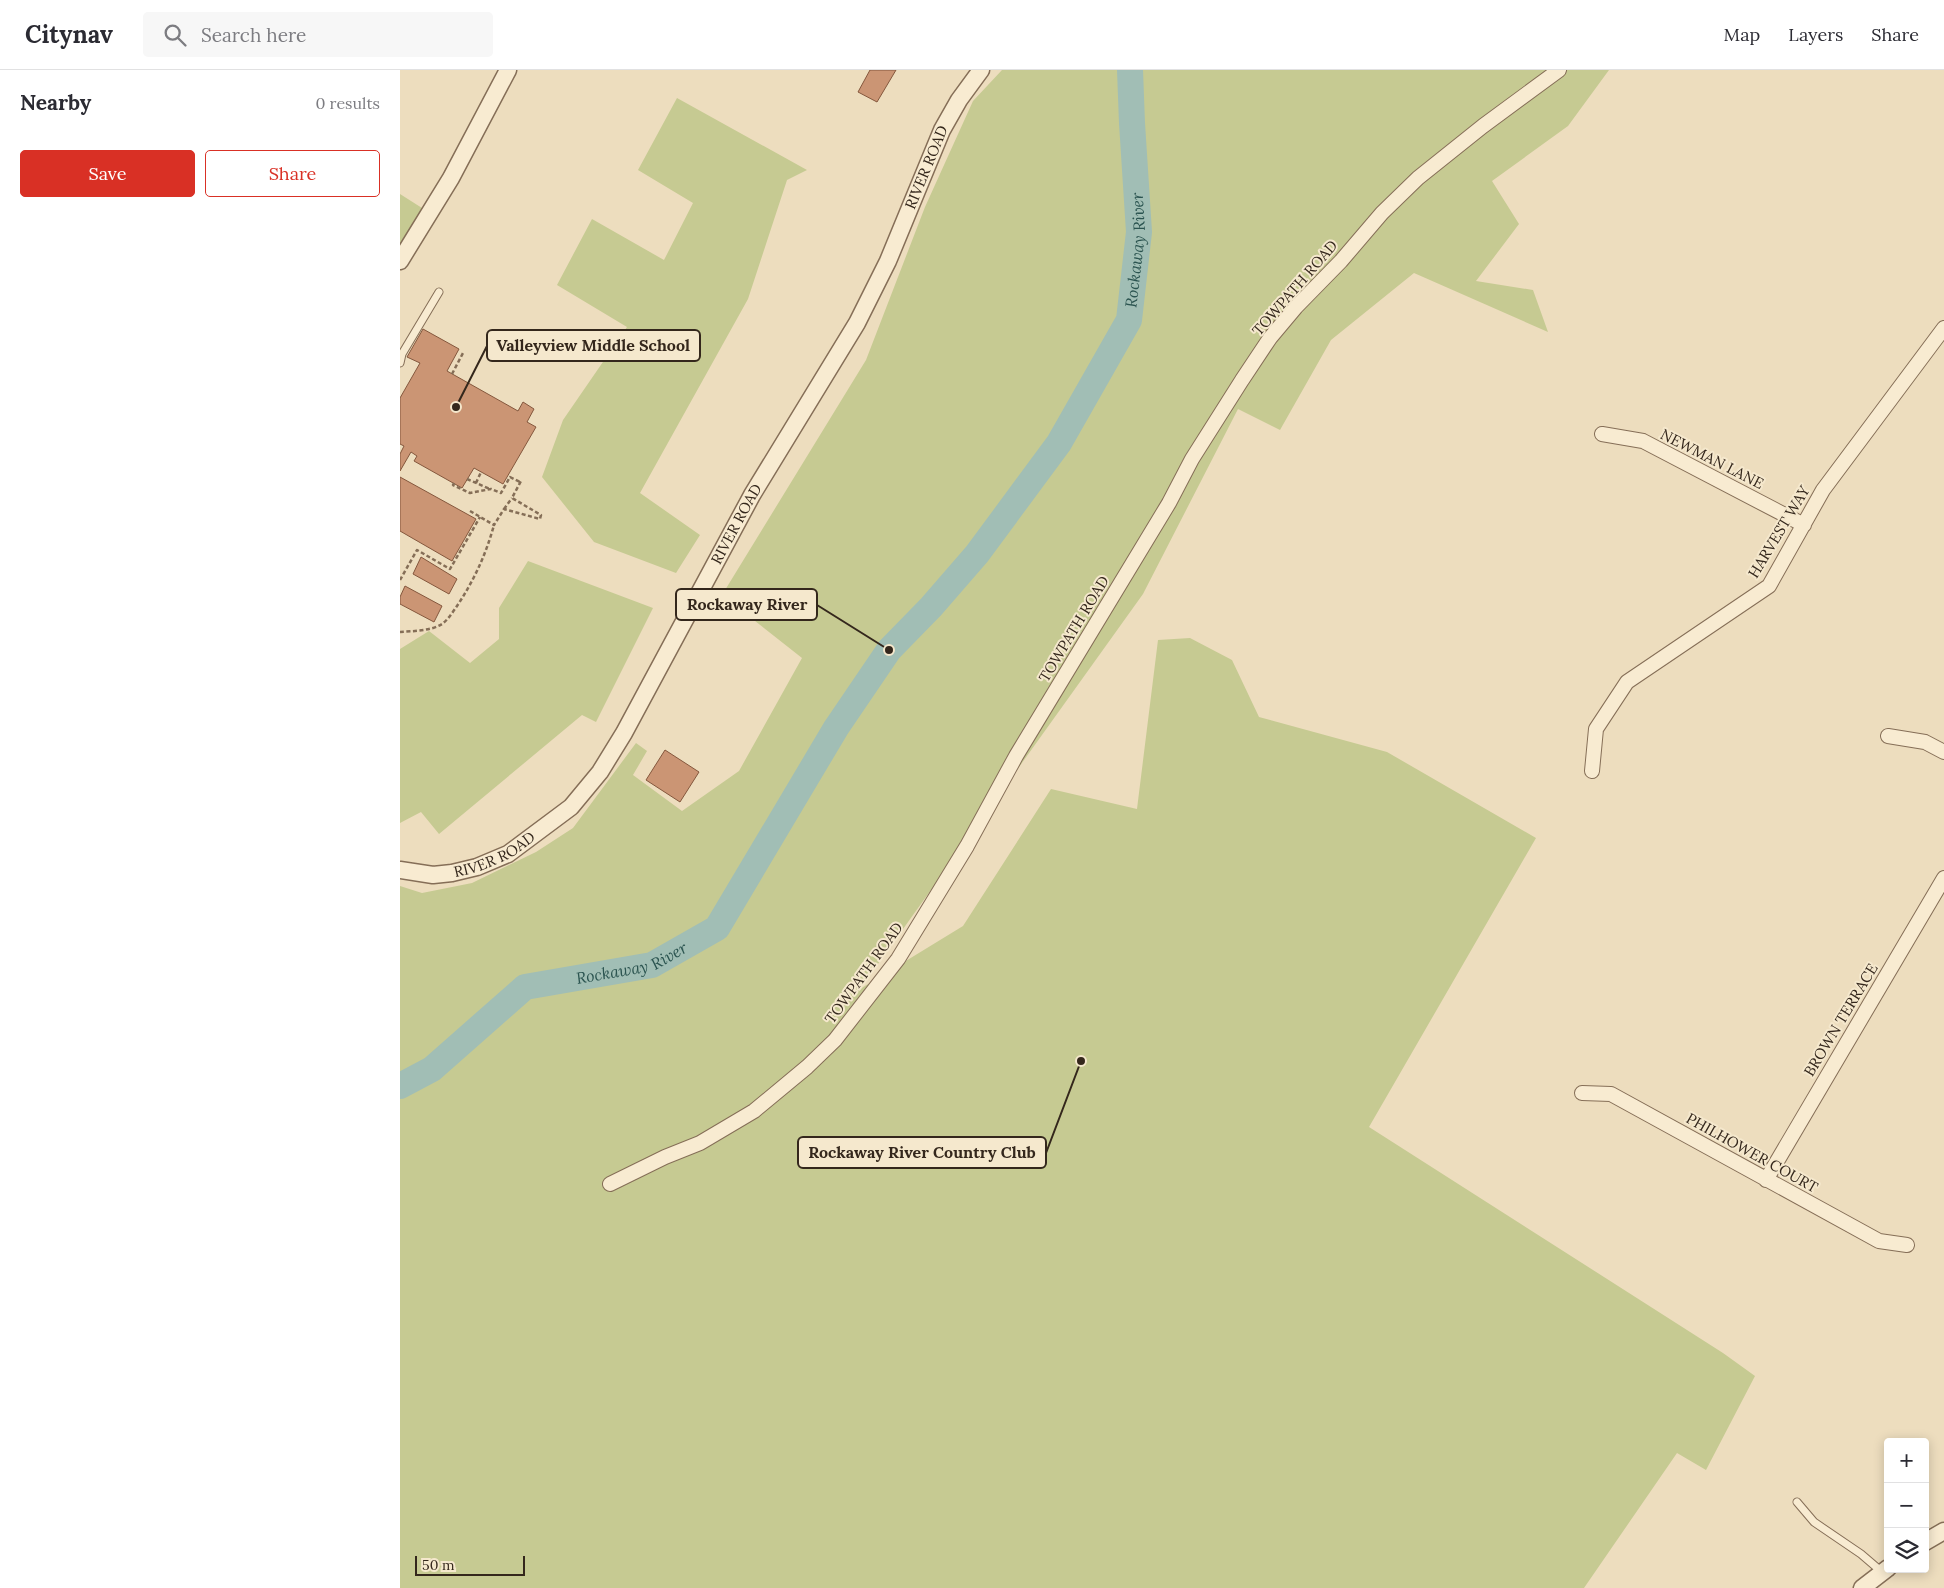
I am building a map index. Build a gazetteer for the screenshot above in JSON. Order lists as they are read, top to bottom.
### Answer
{
  "streets": {
    "street": [
      "RIVER ROAD",
      "TOWPATH ROAD",
      "NEWMAN LANE",
      "HARVEST WAY",
      "BROWN TERRACE",
      "PHILHOWER COURT"
    ]
  },
  "crossings": [
    ["NEWMAN LANE", "HARVEST WAY"],
    ["BROWN TERRACE", "PHILHOWER COURT"]
  ],
  "water": ["Rockaway River"],
  "places": ["Valleyview Middle School", "Rockaway River", "Rockaway River Country Club"],
  "scale_bar": "50 m",
  "page": {
    "header": "Citynav",
    "search": "Search here",
    "nav": ["Map", "Layers", "Share"],
    "heading": ["Nearby", "0 results"],
    "buttons": ["Save", "Share"],
    "map_buttons": ["+", "−"],
    "scale": "50 m"
  }
}
